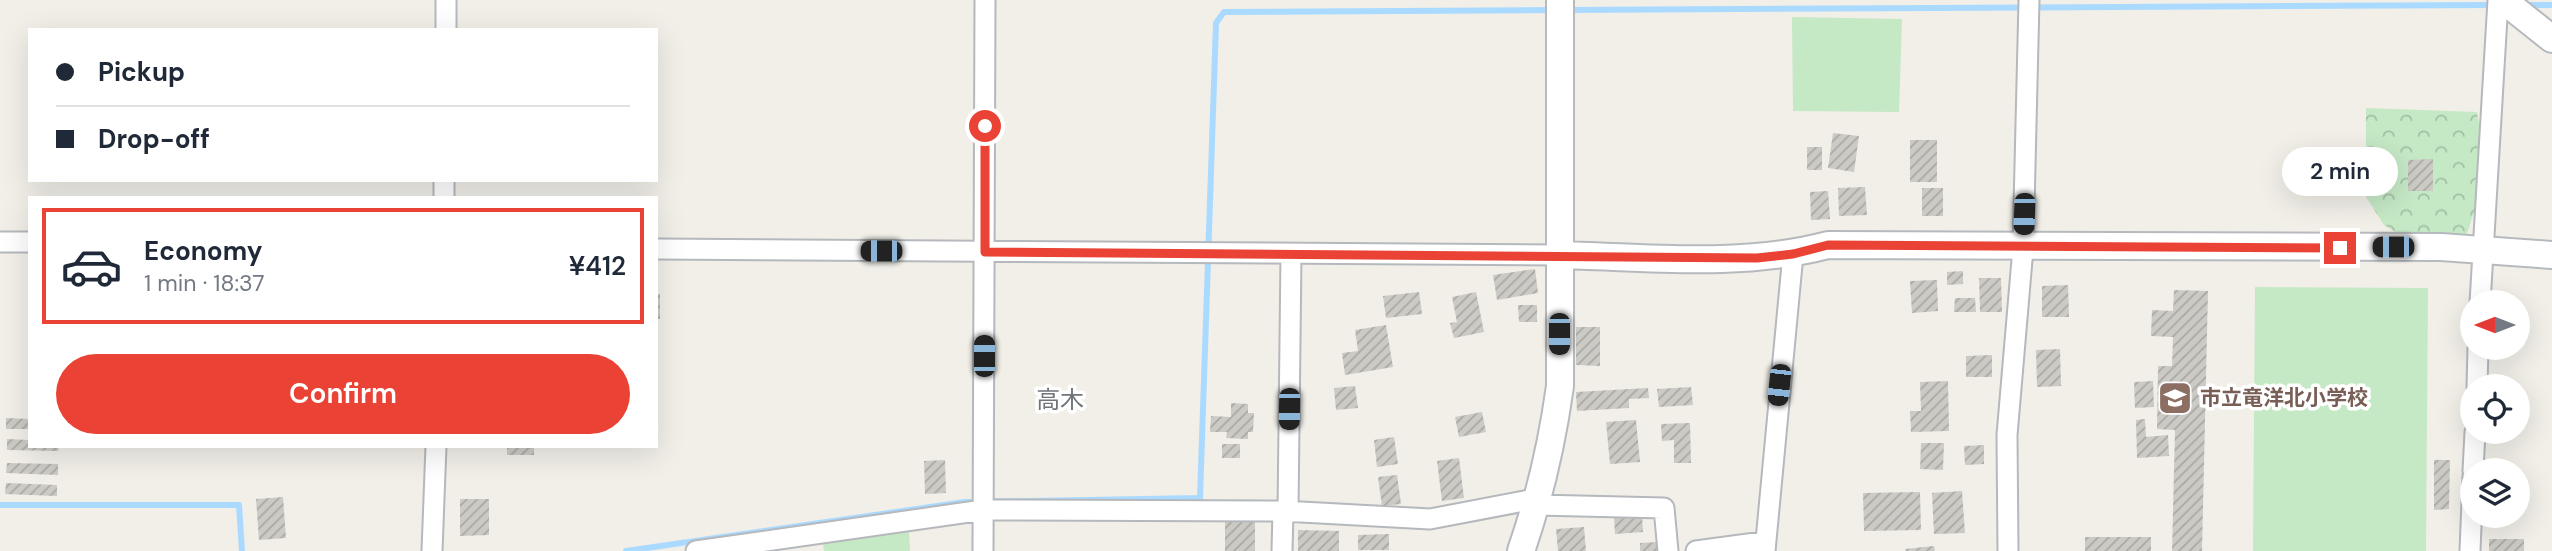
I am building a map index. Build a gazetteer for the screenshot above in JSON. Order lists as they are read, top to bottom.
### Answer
{
  "districts": ["高木"],
  "places": {
    "school or university": ["市立竜洋北小学校"]
  },
  "north": "left",
  "page": {
    "banner": ["Pickup", "Drop-off"],
    "bubble": "2 min",
    "list": [
      {
        "name": "Economy",
        "note": "1 min · 18:37",
        "value": "¥412"
      }
    ],
    "buttons": "Confirm"
  }
}
